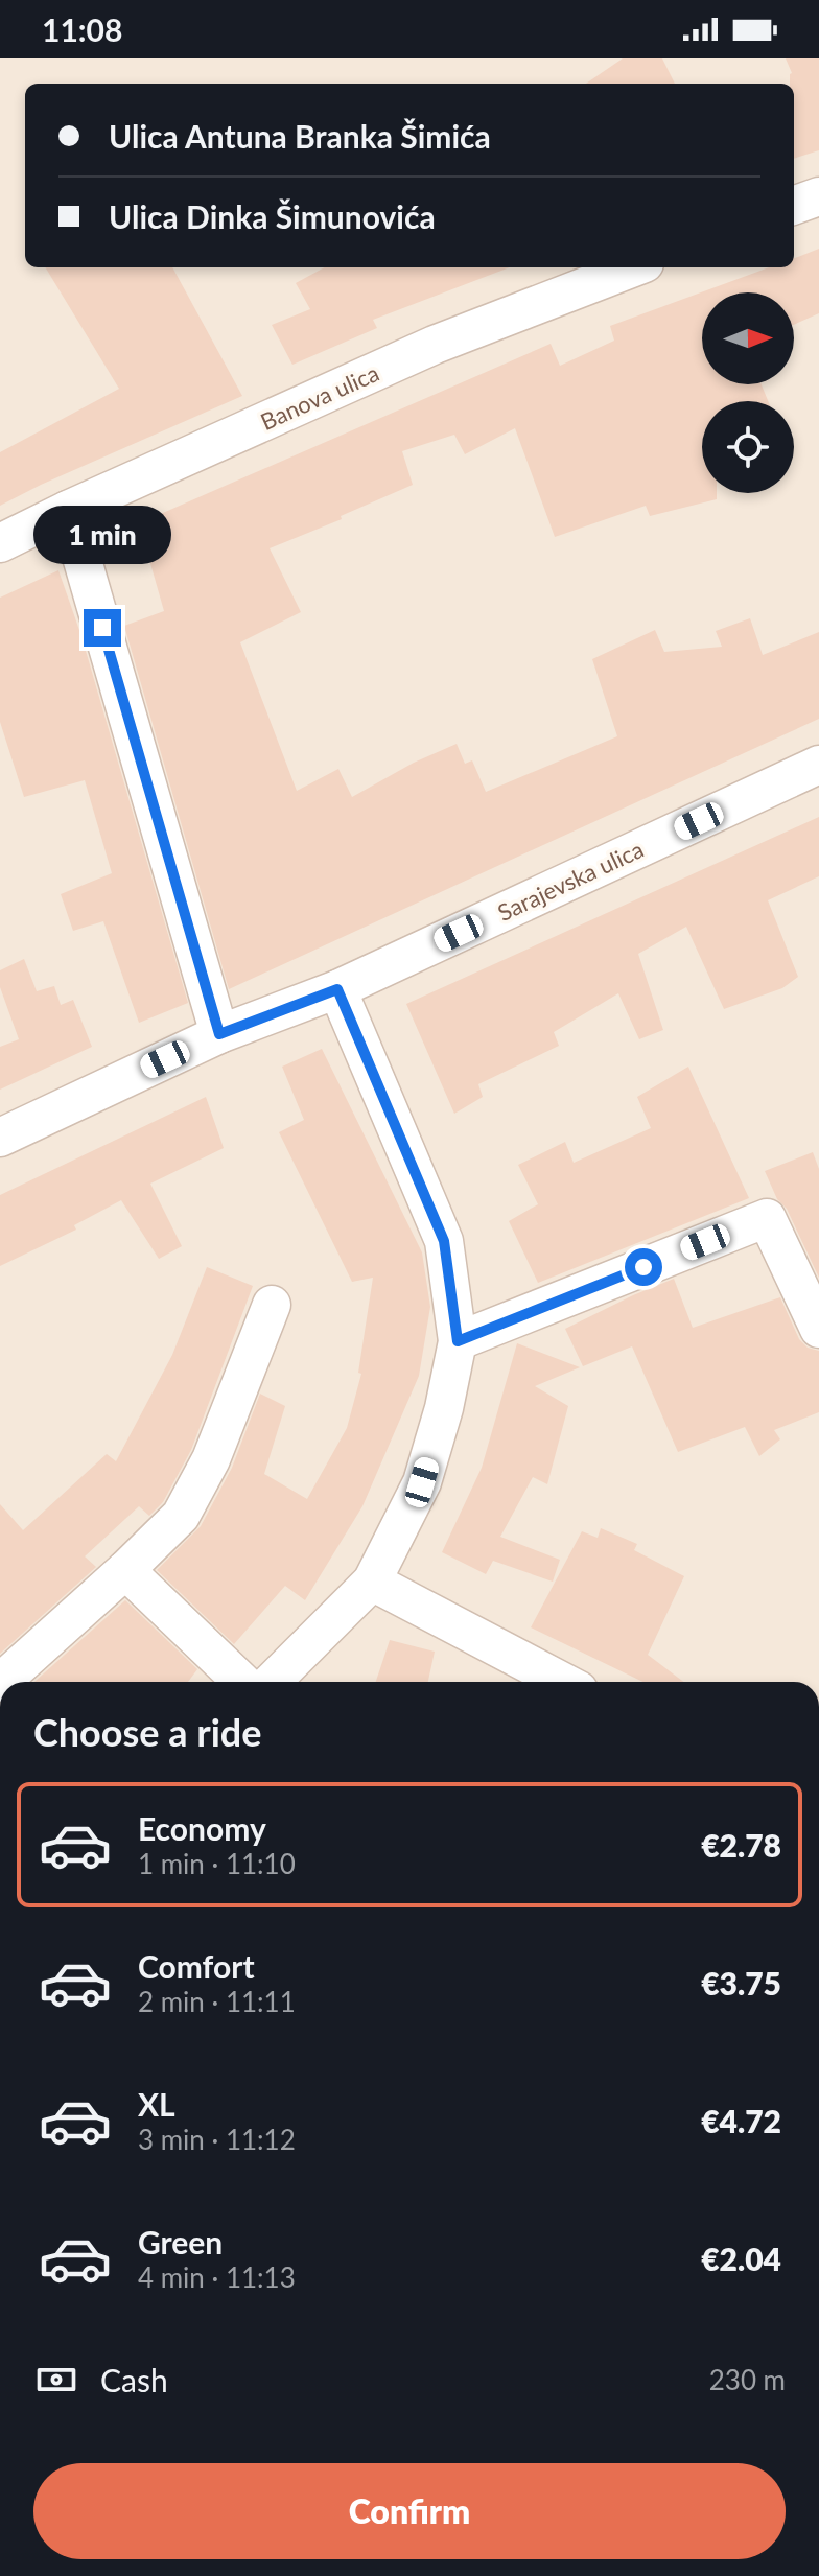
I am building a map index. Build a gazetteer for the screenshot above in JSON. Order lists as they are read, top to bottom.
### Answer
{
  "streets": {
    "street": ["Banova ulica", "Sarajevska ulica"]
  },
  "north": "right",
  "page": {
    "status": "11:08",
    "banner": ["Ulica Antuna Branka Šimića", "Ulica Dinka Šimunovića"],
    "bubble": "1 min",
    "heading": "Choose a ride",
    "list": [
      {
        "name": "Economy",
        "note": "1 min · 11:10",
        "value": "€2.78"
      },
      {
        "name": "Comfort",
        "note": "2 min · 11:11",
        "value": "€3.75"
      },
      {
        "name": "XL",
        "note": "3 min · 11:12",
        "value": "€4.72"
      },
      {
        "name": "Green",
        "note": "4 min · 11:13",
        "value": "€2.04"
      }
    ],
    "pay": ["Cash", "230 m"],
    "buttons": "Confirm"
  }
}
